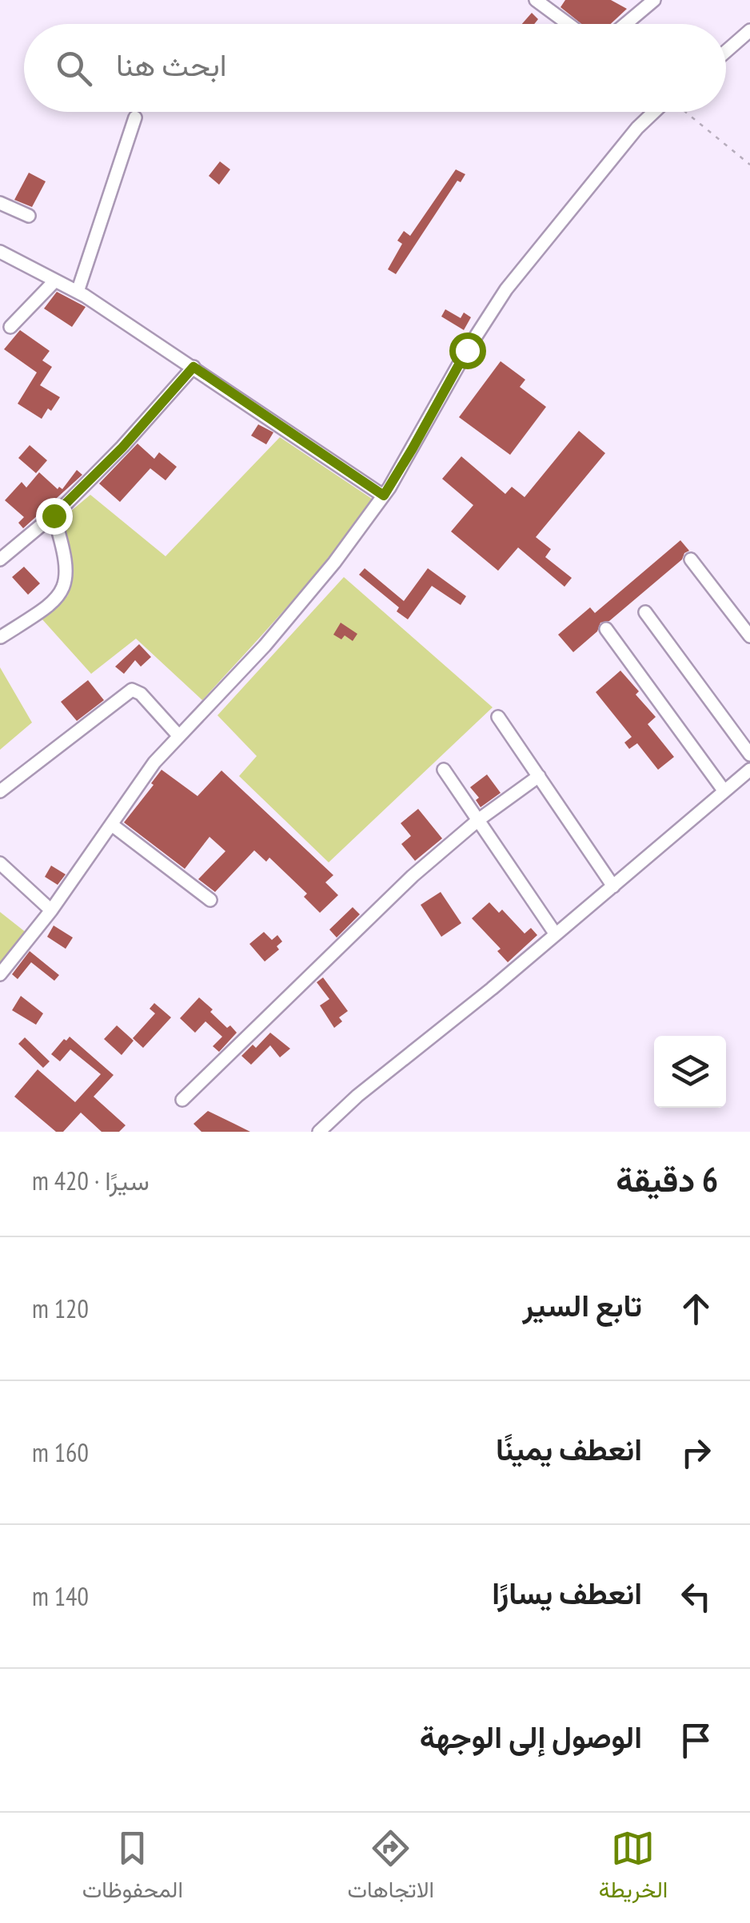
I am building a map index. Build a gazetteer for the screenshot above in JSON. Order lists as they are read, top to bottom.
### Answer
{
  "page": {
    "search": "ابحث هنا",
    "heading": ["6 دقيقة", "سيرًا · 420 m"],
    "list": [
      ["تابع السير", "120 m"],
      ["انعطف يمينًا", "160 m"],
      ["انعطف يسارًا", "140 m"],
      "الوصول إلى الوجهة"
    ],
    "nav": ["الخريطة", "الاتجاهات", "المحفوظات"]
  }
}
